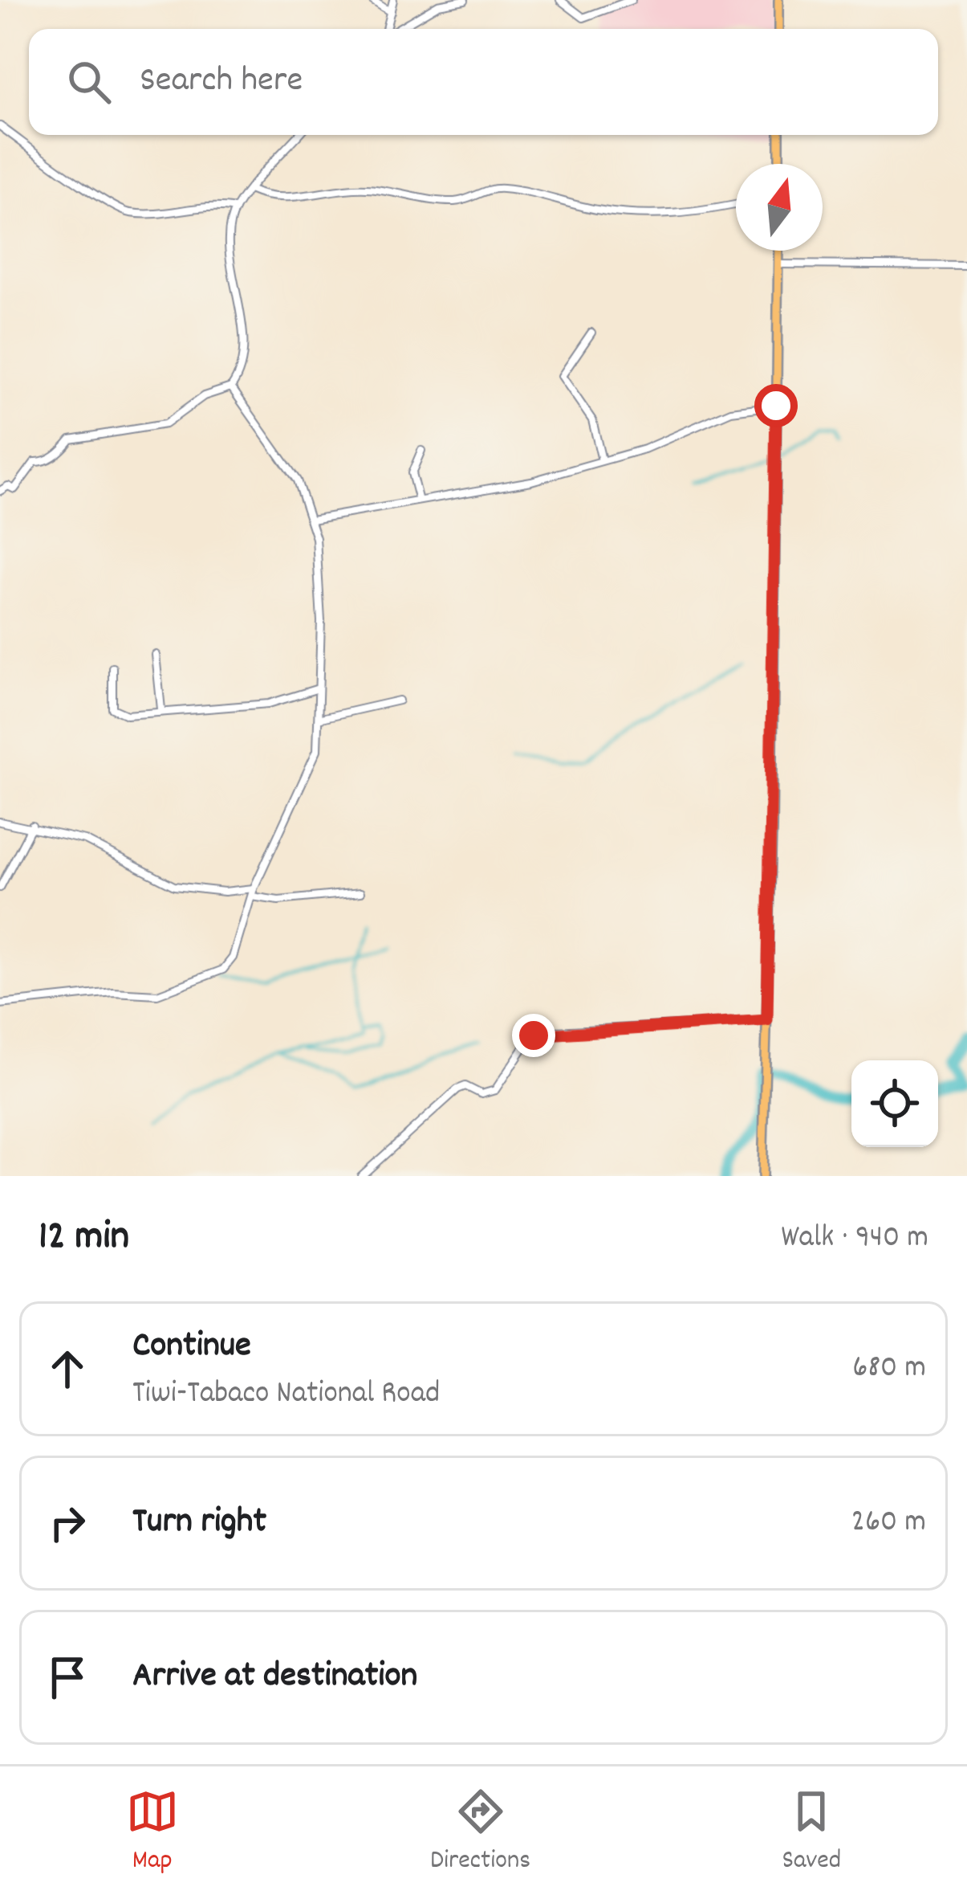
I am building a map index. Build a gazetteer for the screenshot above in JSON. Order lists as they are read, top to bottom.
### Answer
{
  "north": "top",
  "page": {
    "search": "Search here",
    "heading": ["12 min", "Walk · 940 m"],
    "list": [
      ["Continue", "Tiwi-Tabaco National Road", "680 m"],
      ["Turn right", "260 m"],
      "Arrive at destination"
    ],
    "nav": ["Map", "Directions", "Saved"]
  }
}
